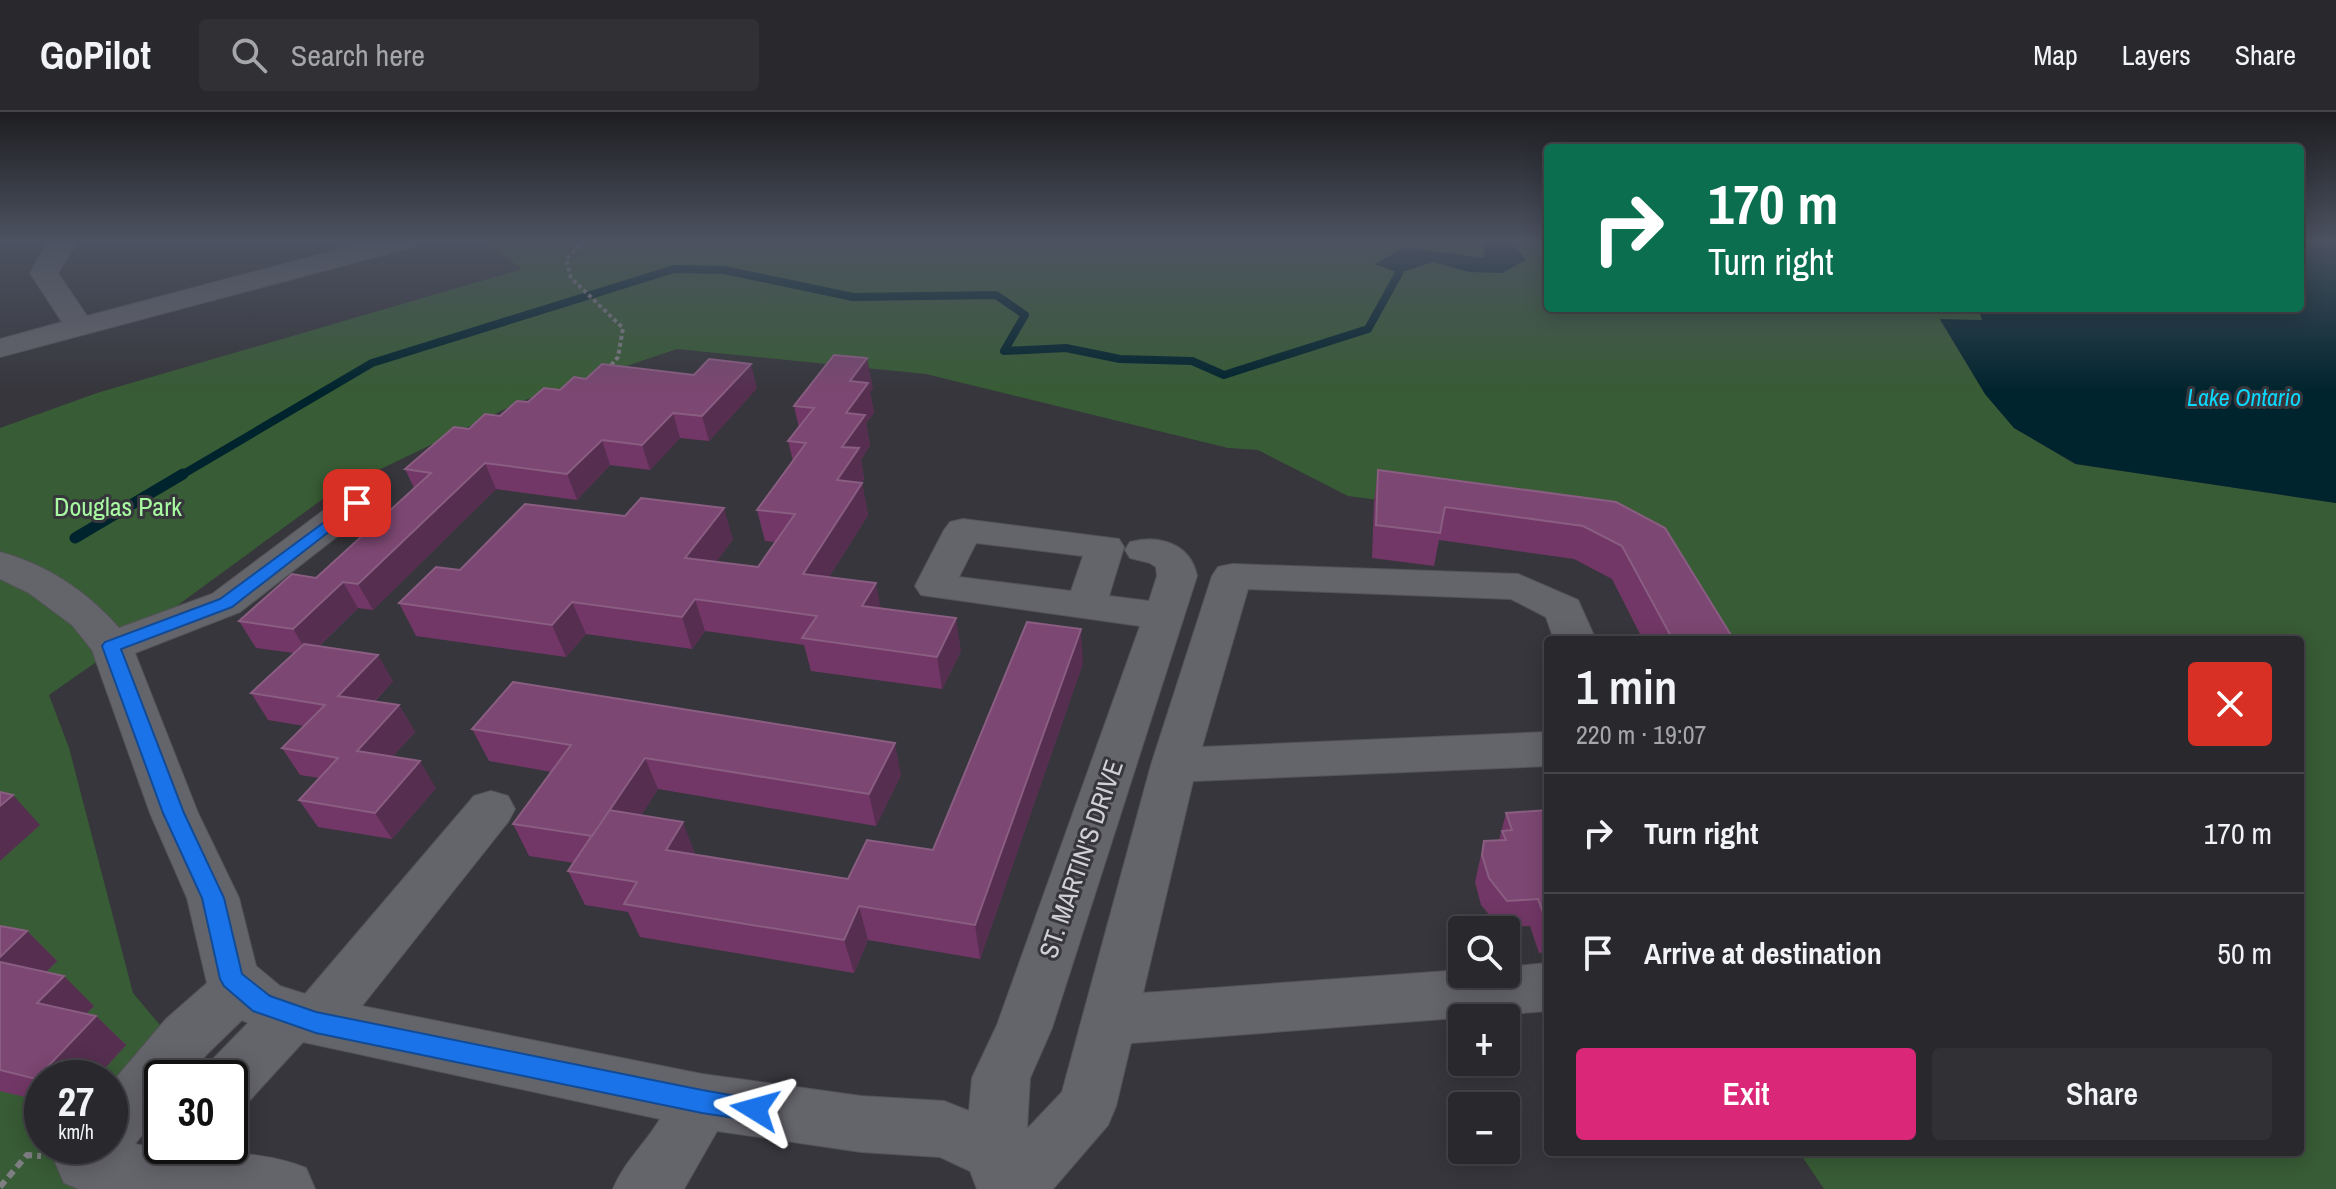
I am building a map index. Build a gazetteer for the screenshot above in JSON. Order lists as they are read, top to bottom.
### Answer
{
  "streets": {
    "street": ["ST. MARTIN'S DRIVE"]
  },
  "water": ["Lake Ontario"],
  "parks": ["Douglas Park"],
  "page": {
    "header": "GoPilot",
    "search": "Search here",
    "nav": ["Map", "Layers", "Share"],
    "turn": ["170 m", "Turn right"],
    "heading": ["1 min", "220 m · 19:07"],
    "list": [
      {
        "name": "Turn right",
        "value": "170 m"
      },
      {
        "name": "Arrive at destination",
        "value": "50 m"
      }
    ],
    "map_buttons": ["+", "−"],
    "buttons": ["Exit", "Share"],
    "speed": "27 km/h",
    "limit": "30"
  }
}
